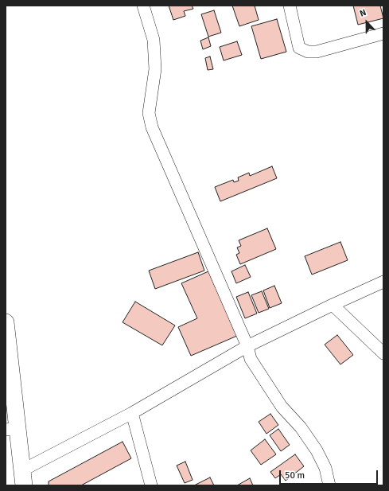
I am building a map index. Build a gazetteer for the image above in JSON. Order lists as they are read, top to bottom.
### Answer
{
  "scale_bar": "50 m",
  "north": "top"
}
